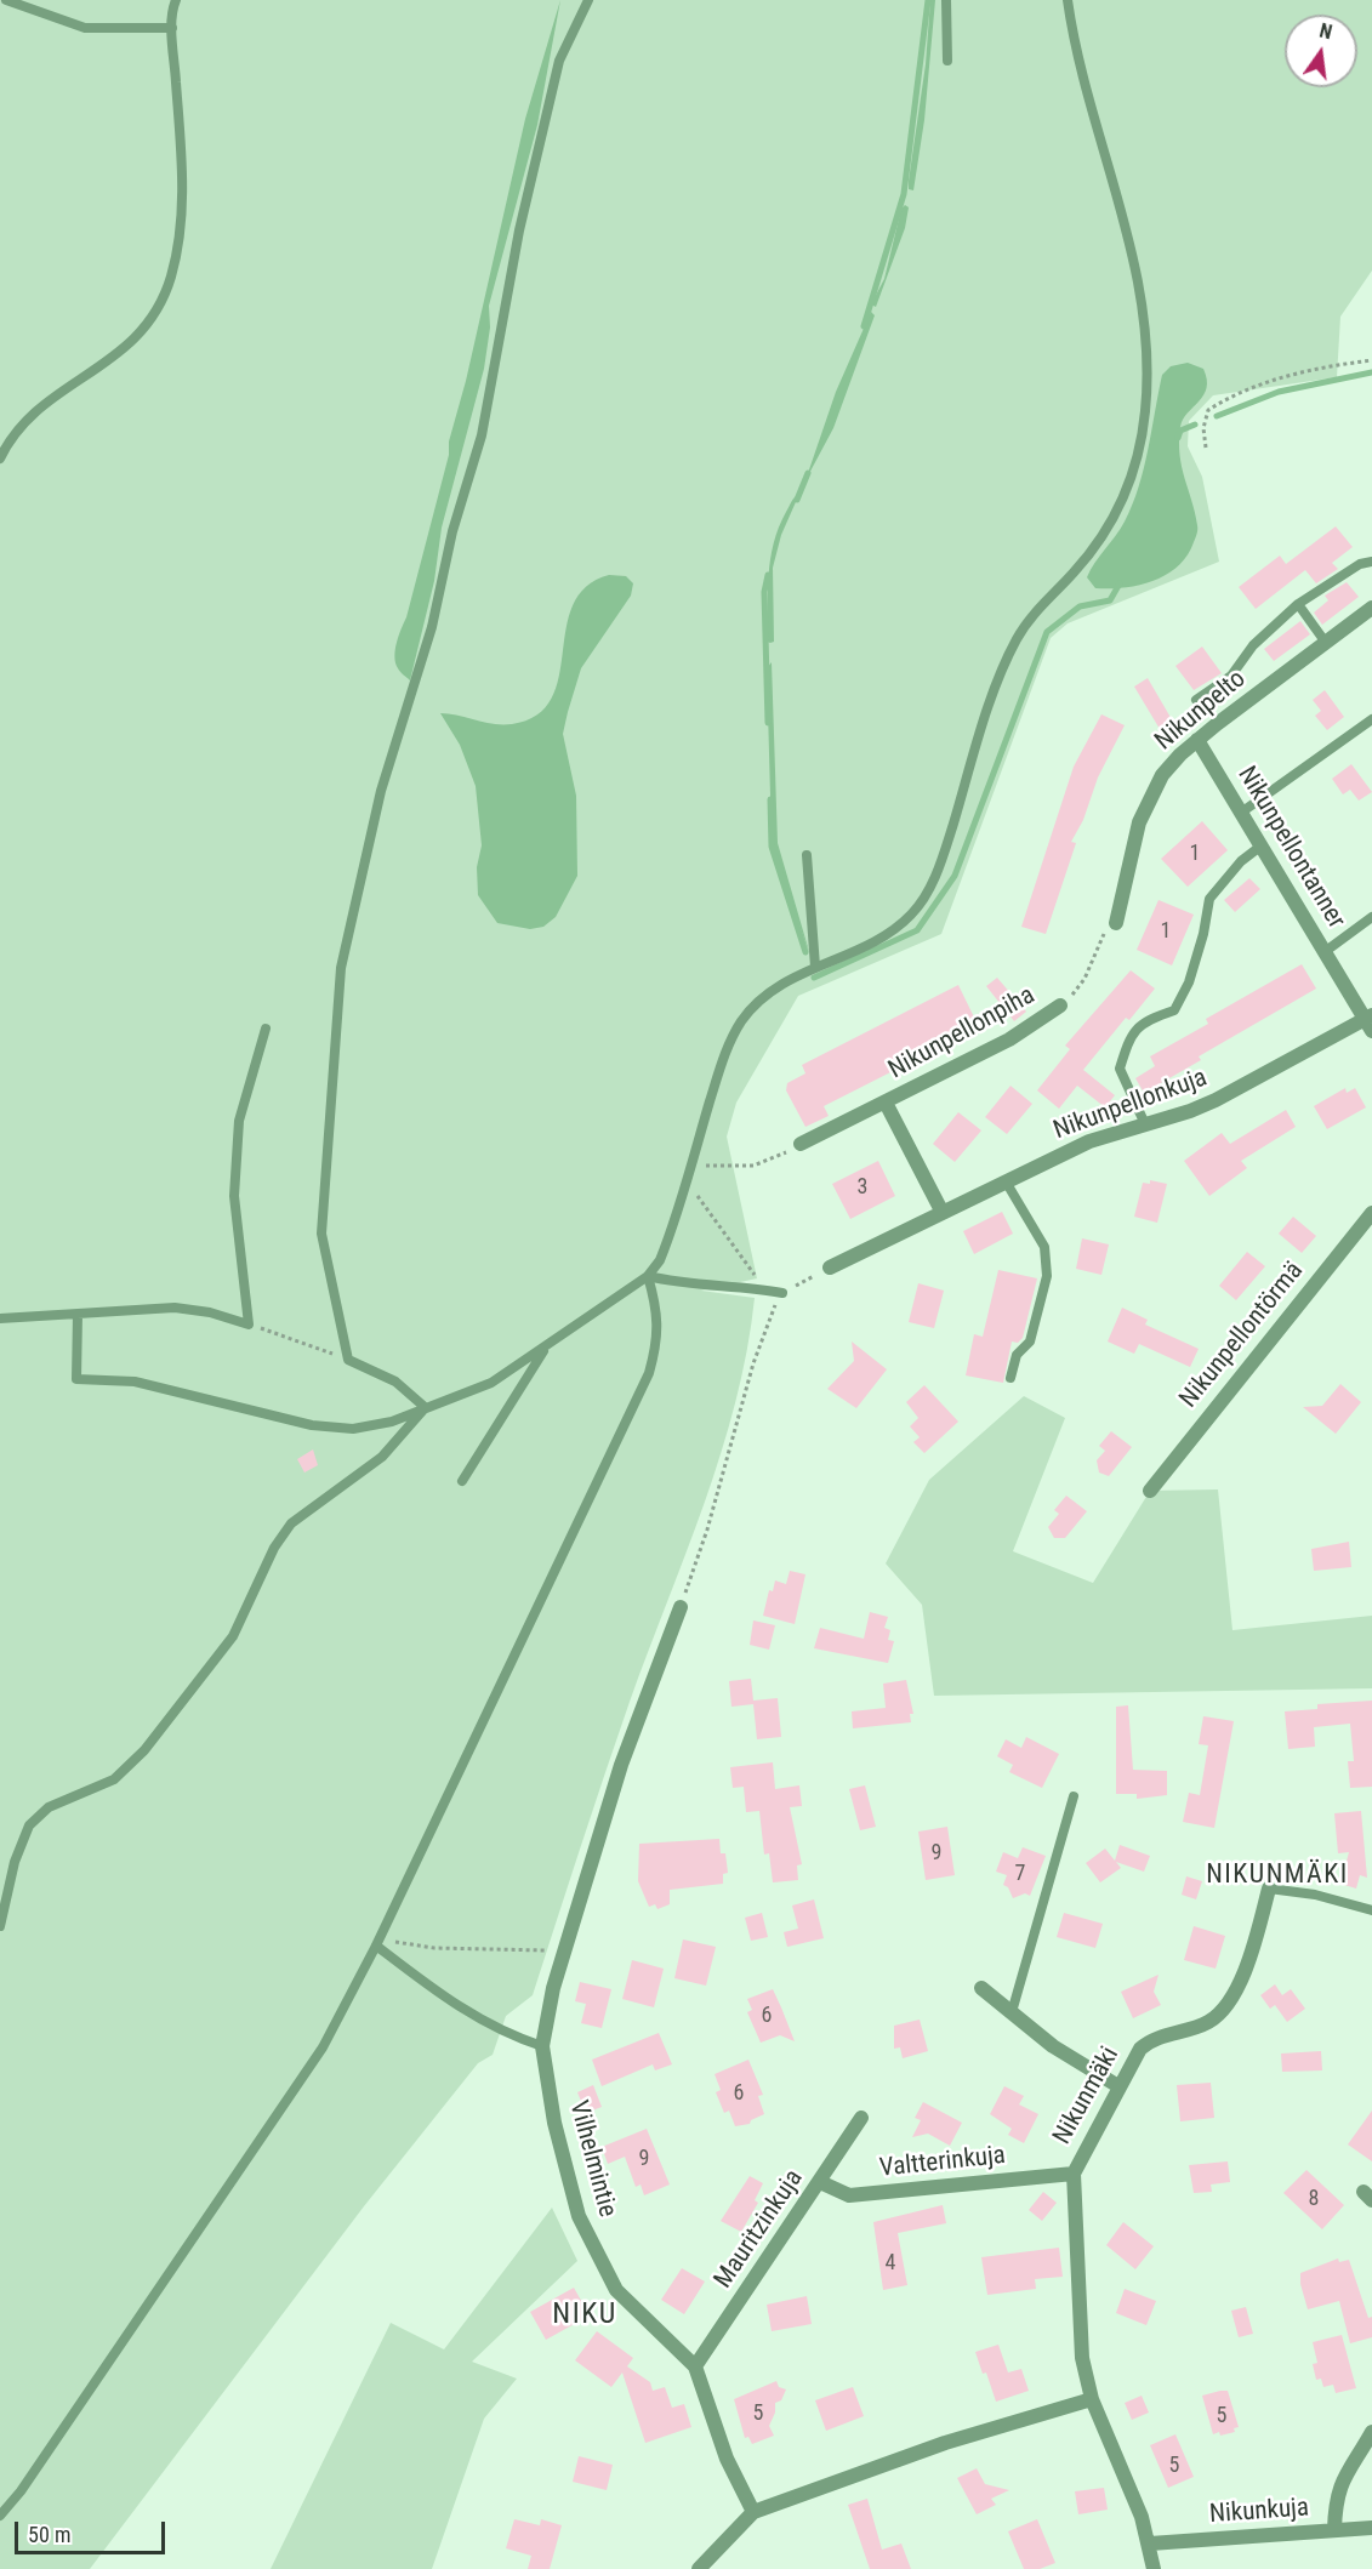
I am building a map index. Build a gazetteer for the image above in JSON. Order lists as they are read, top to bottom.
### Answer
{
  "streets": {
    "street": [
      "Nikunpelto",
      "Nikunpellontanner",
      "Nikunpellonpiha",
      "Nikunpellonkuja",
      "Nikunpellontörmä",
      "Nikunmäki",
      "Vilhelmintie",
      "Valtterinkuja",
      "Mauritzinkuja",
      "Nikunkuja"
    ]
  },
  "crossings": [
    ["Nikunpelto", "Nikunpellontanner"],
    ["Nikunpellontanner", "Nikunpellonkuja"],
    ["Nikunpellonpiha", "Nikunpellonkuja"],
    ["Nikunmäki", "Valtterinkuja"],
    ["Nikunmäki", "Nikunkuja"],
    ["Vilhelmintie", "Mauritzinkuja"],
    ["Valtterinkuja", "Mauritzinkuja"]
  ],
  "districts": ["NIKUNMÄKI", "NIKU"],
  "house_numbers": [
    "1",
    "1",
    "3",
    "9",
    "7",
    "6",
    "6",
    "9",
    "8",
    "4",
    "5",
    "5",
    "5"
  ],
  "scale_bar": "50 m",
  "north": "top"
}
